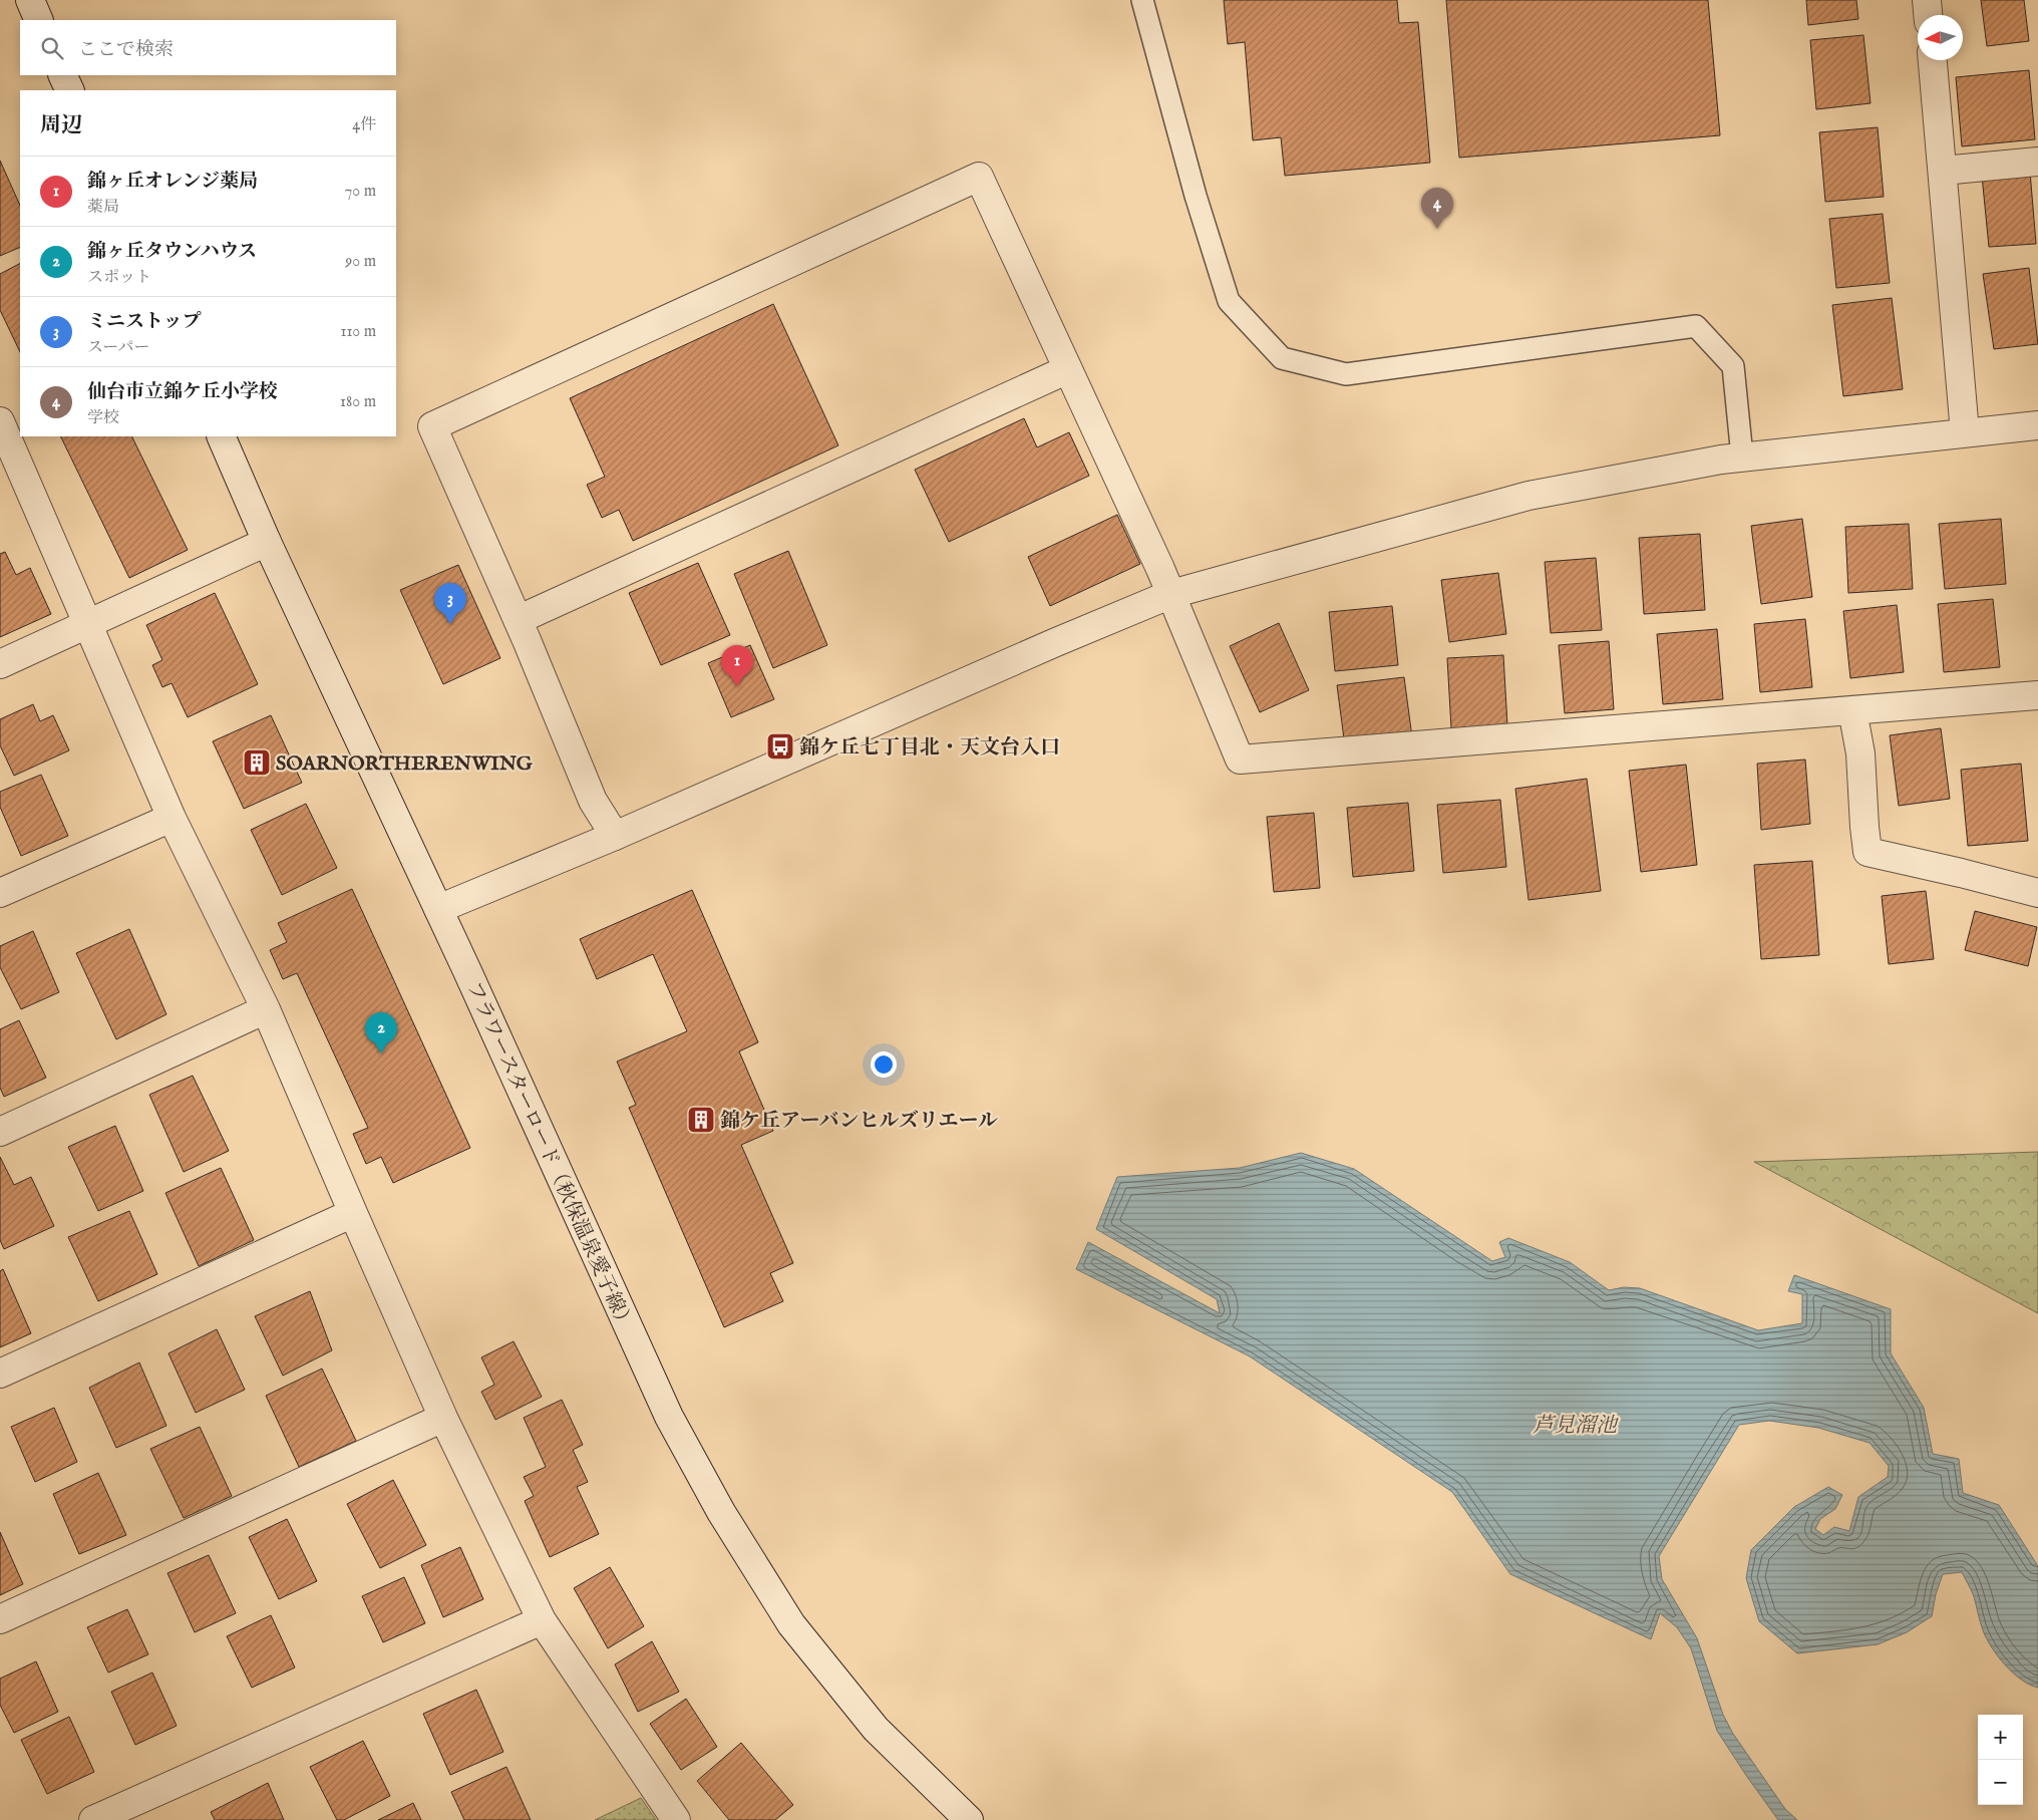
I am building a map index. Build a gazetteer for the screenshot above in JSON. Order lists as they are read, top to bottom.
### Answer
{
  "streets": {
    "street": ["フラワースターロード（秋保温泉愛子線）"]
  },
  "water": ["芦見溜池"],
  "places": {
    "bus stop": ["錦ケ丘七丁目北・天文台入口"],
    "building": ["SOARNORTHERENWING", "錦ケ丘アーバンヒルズリエール"]
  },
  "north": "left",
  "page": {
    "search": "ここで検索",
    "heading": ["周辺", "4件"],
    "list": [
      {
        "mark": "1",
        "name": "錦ヶ丘オレンジ薬局",
        "note": "薬局",
        "value": "70 m"
      },
      {
        "mark": "2",
        "name": "錦ヶ丘タウンハウス",
        "note": "スポット",
        "value": "90 m"
      },
      {
        "mark": "3",
        "name": "ミニストップ",
        "note": "スーパー",
        "value": "110 m"
      },
      {
        "mark": "4",
        "name": "仙台市立錦ケ丘小学校",
        "note": "学校",
        "value": "180 m"
      }
    ],
    "pins": [
      "4",
      "3",
      "1",
      "2"
    ],
    "map_buttons": ["+", "−"]
  }
}
